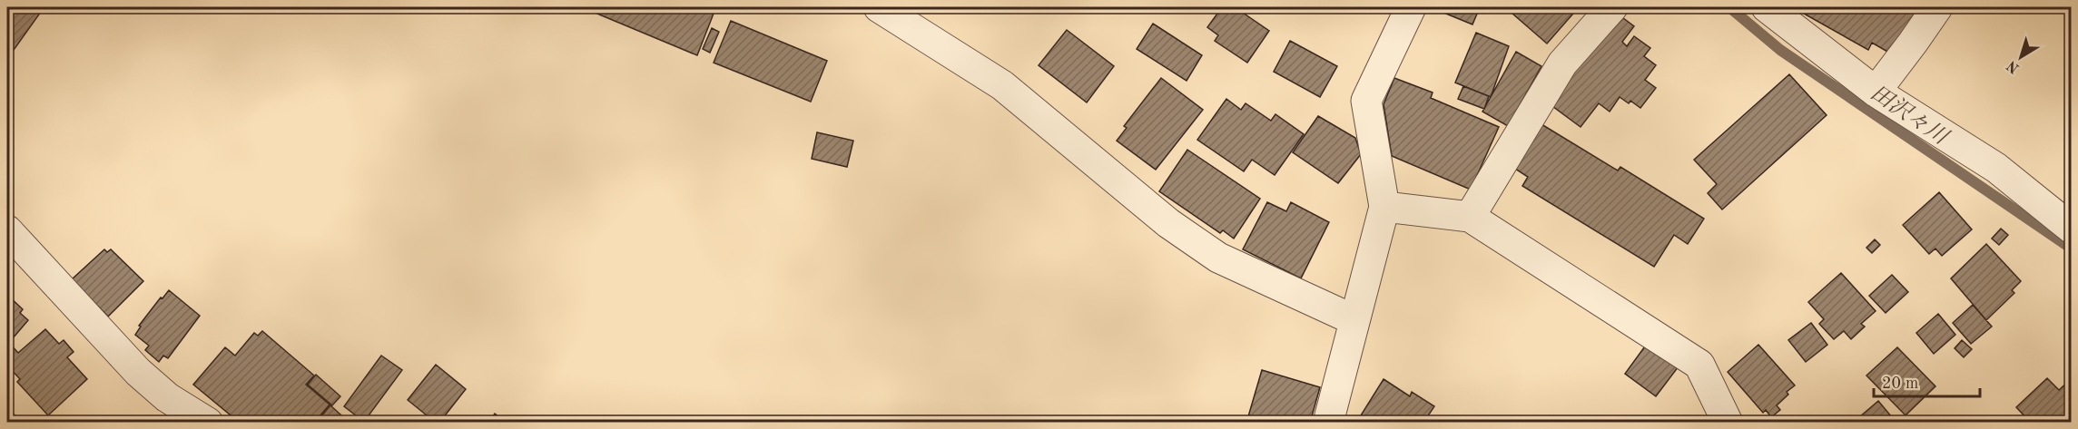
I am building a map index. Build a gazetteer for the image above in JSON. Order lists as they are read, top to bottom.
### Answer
{
  "water": ["田沢々川"],
  "scale_bar": "20 m",
  "north": "bottom left"
}
